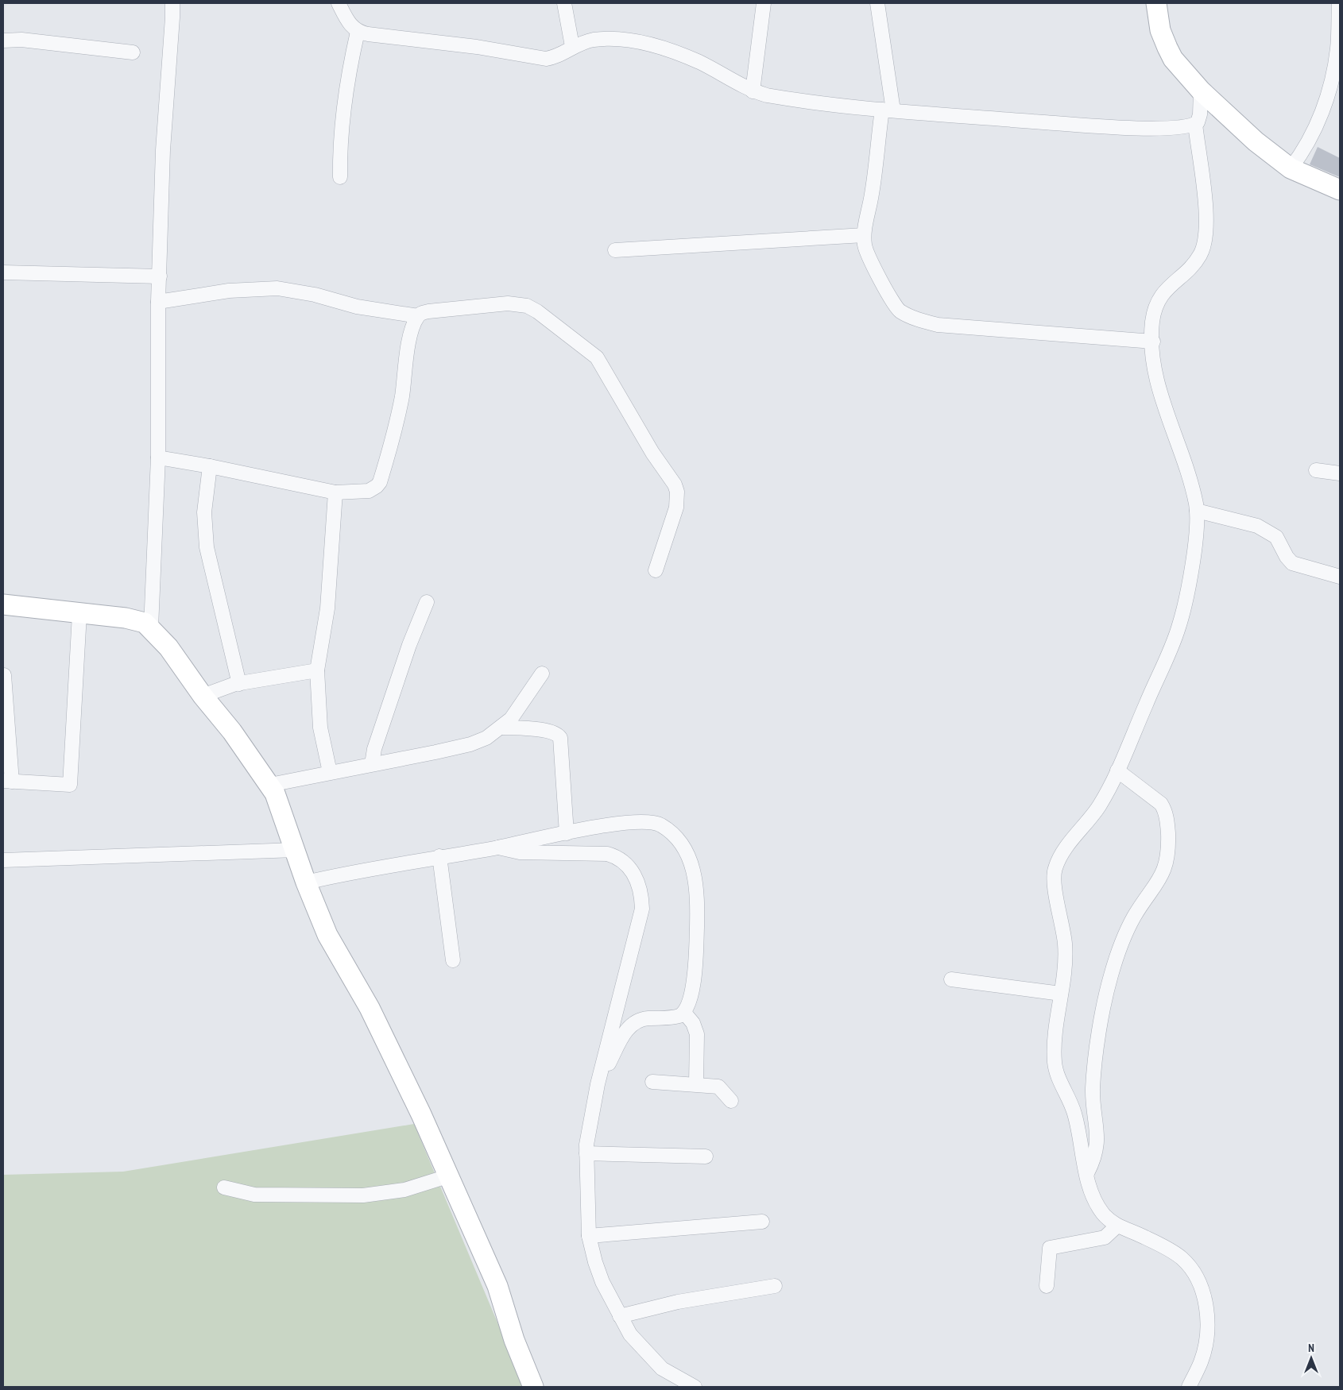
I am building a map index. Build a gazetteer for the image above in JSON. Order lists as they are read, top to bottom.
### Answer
{
  "north": "top"
}
